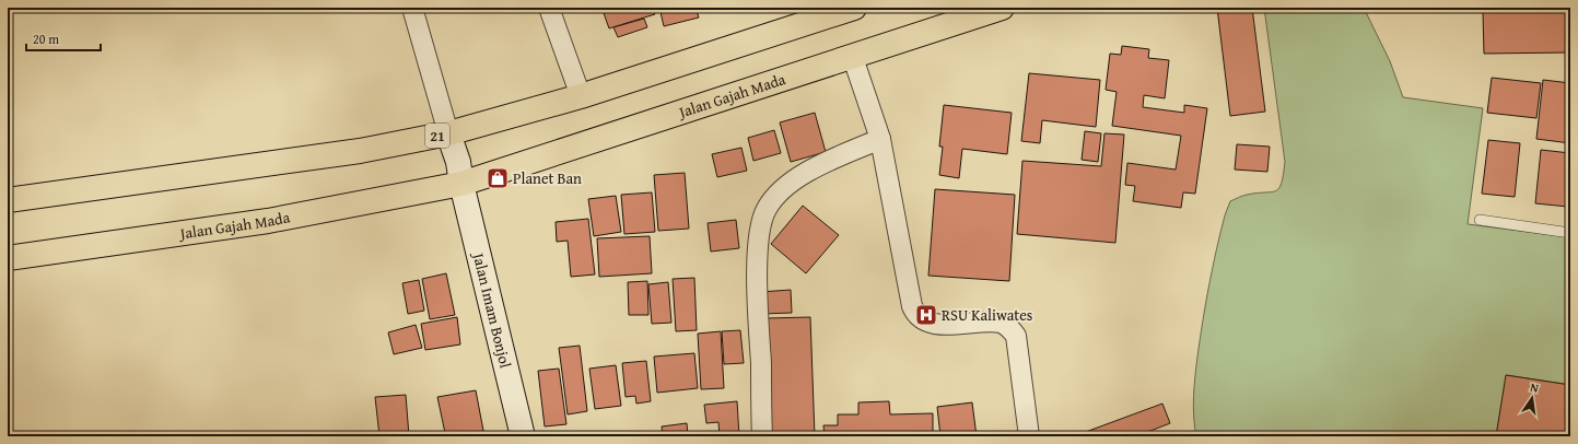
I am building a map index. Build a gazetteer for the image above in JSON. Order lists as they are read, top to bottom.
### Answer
{
  "streets": {
    "highway": ["Jalan Gajah Mada", "21"],
    "street": ["Jalan Imam Bonjol"]
  },
  "crossings": [
    ["Jalan Gajah Mada", "Jalan Imam Bonjol"]
  ],
  "places": {
    "shop": ["Planet Ban"],
    "hospital": ["RSU Kaliwates"]
  },
  "scale_bar": "20 m",
  "north": "top"
}
